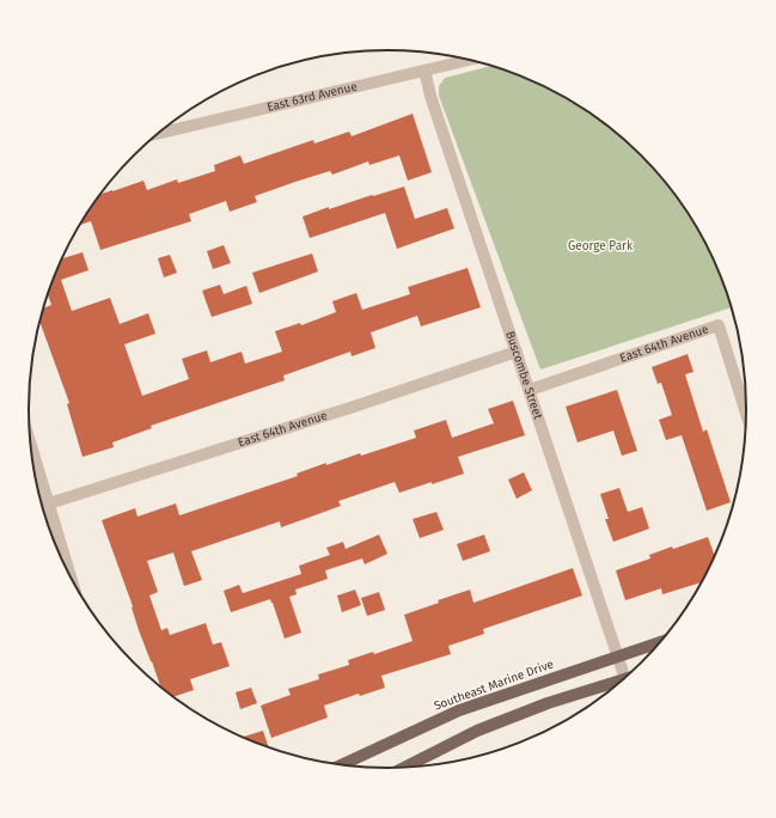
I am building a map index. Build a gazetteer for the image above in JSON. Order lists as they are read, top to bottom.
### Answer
{
  "streets": {
    "main road": ["Southeast Marine Drive"],
    "street": ["East 63rd Avenue", "East 64th Avenue", "Buscombe Street"]
  },
  "crossings": [
    ["East 63rd Avenue", "Buscombe Street"],
    ["East 64th Avenue", "Buscombe Street"],
    ["Buscombe Street", "Southeast Marine Drive"]
  ],
  "parks": ["George Park"]
}
